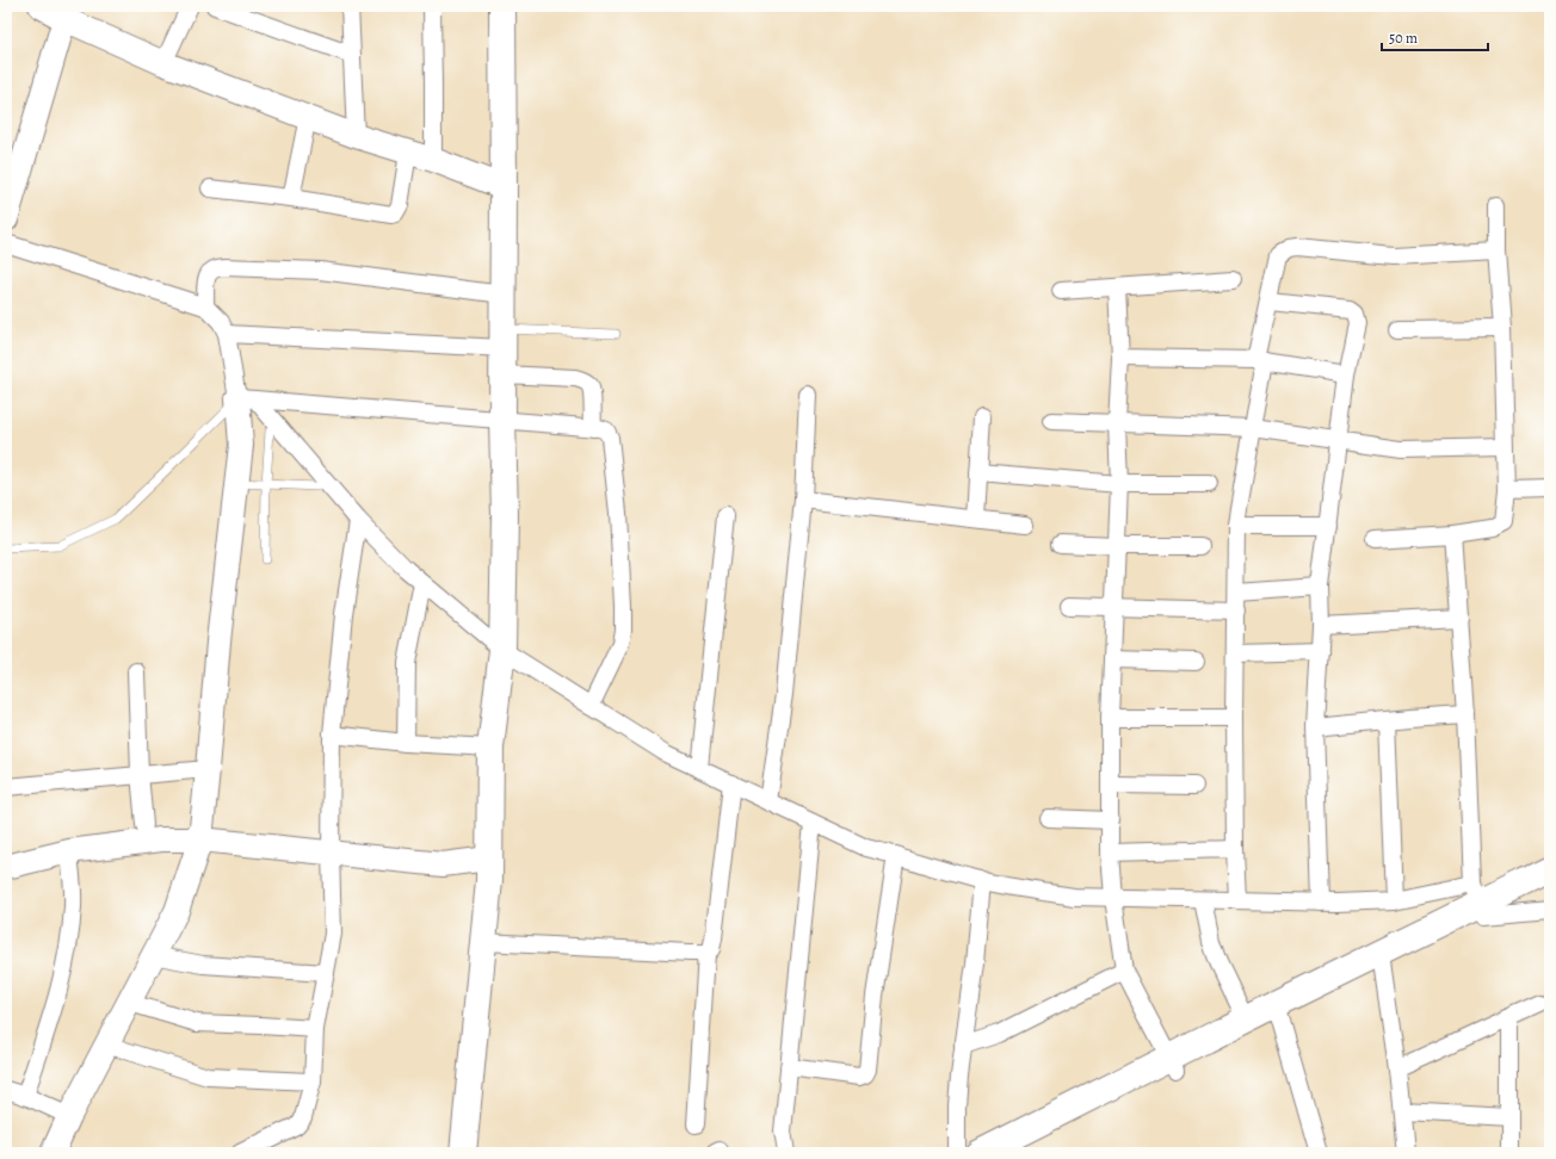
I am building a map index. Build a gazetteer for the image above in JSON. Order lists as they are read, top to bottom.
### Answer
{
  "scale_bar": "50 m"
}
